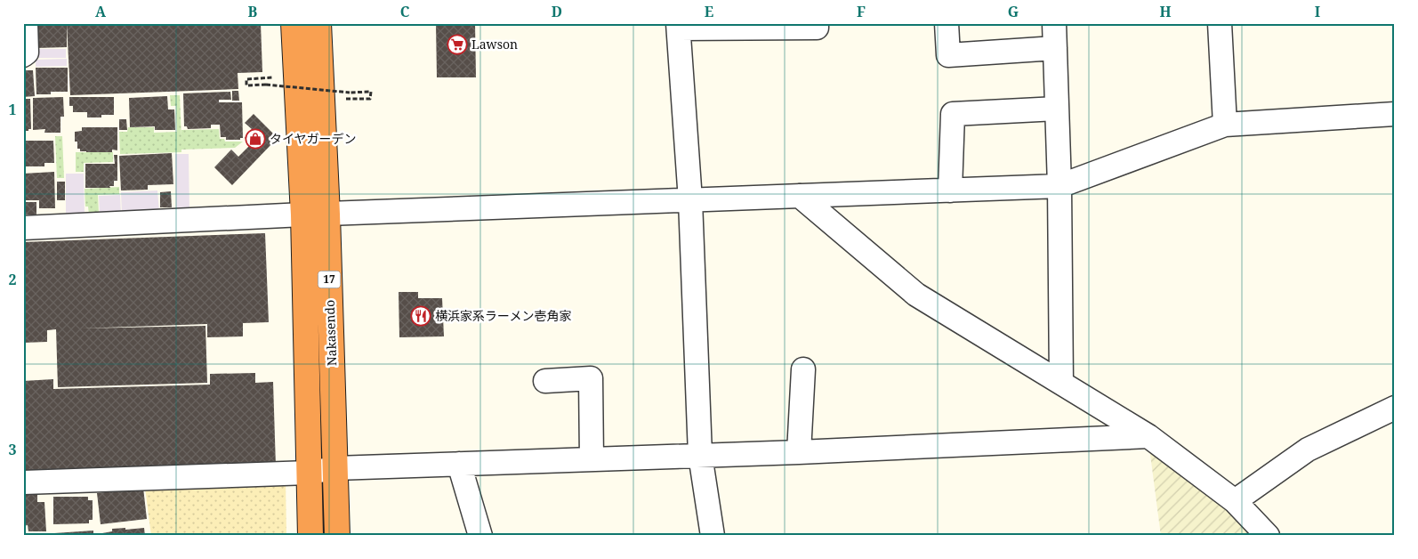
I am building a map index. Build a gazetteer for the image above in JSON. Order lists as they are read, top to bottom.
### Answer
{
  "streets": {
    "highway": ["17", "Nakasendo"]
  },
  "places": {
    "supermarket": ["Lawson"],
    "shop": ["タイヤガーデン"],
    "restaurant": ["横浜家系ラーメン壱角家"]
  },
  "grid": {
    "columns": [
      "A",
      "B",
      "C",
      "D",
      "E",
      "F",
      "G",
      "H",
      "I"
    ],
    "rows": ["1", "2", "3"]
  }
}
